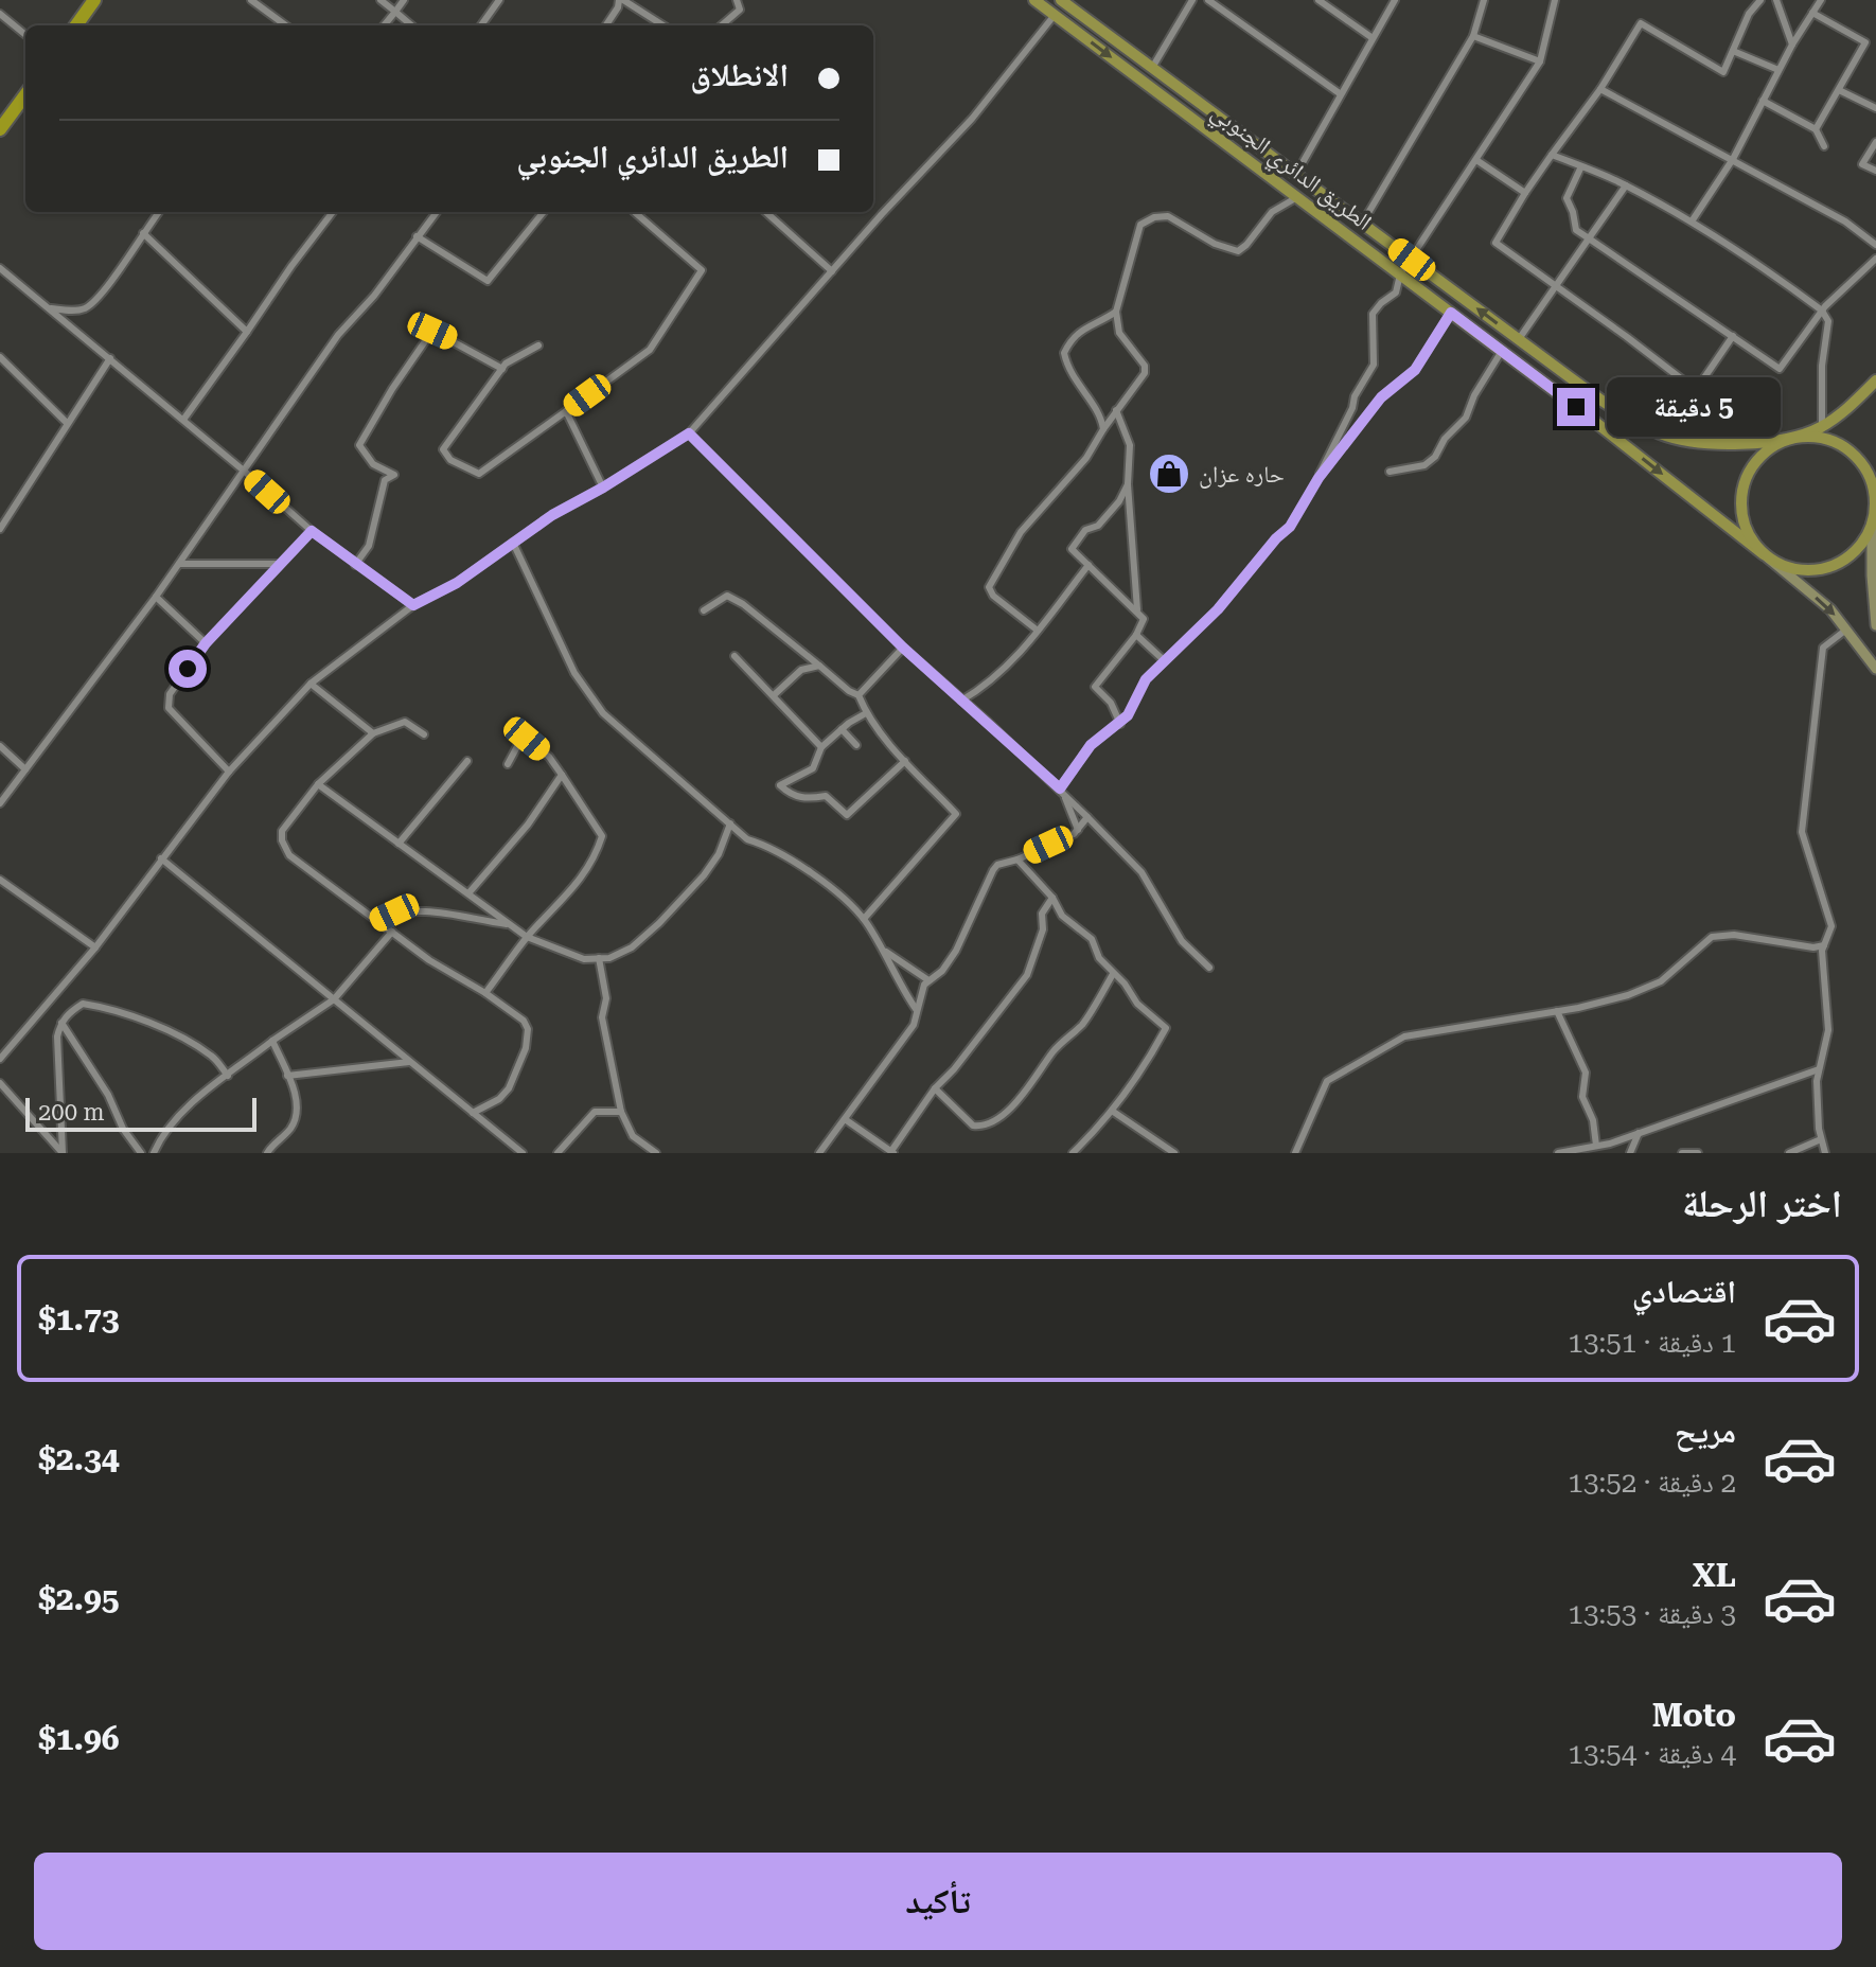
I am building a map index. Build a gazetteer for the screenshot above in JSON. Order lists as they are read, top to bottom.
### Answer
{
  "streets": {
    "main road": ["الطريق الدائري الجنوبي"]
  },
  "places": {
    "shop": ["حاره عزان"]
  },
  "scale_bar": "200 m",
  "page": {
    "banner": ["الانطلاق", "الطريق الدائري الجنوبي"],
    "bubble": "5 دقيقة",
    "scale": "200 m",
    "heading": "اختر الرحلة",
    "list": [
      {
        "name": "اقتصادي",
        "note": "1 دقيقة · 13:51",
        "value": "$1.73"
      },
      {
        "name": "مريح",
        "note": "2 دقيقة · 13:52",
        "value": "$2.34"
      },
      {
        "name": "XL",
        "note": "3 دقيقة · 13:53",
        "value": "$2.95"
      },
      {
        "name": "Moto",
        "note": "4 دقيقة · 13:54",
        "value": "$1.96"
      }
    ],
    "buttons": "تأكيد"
  }
}
